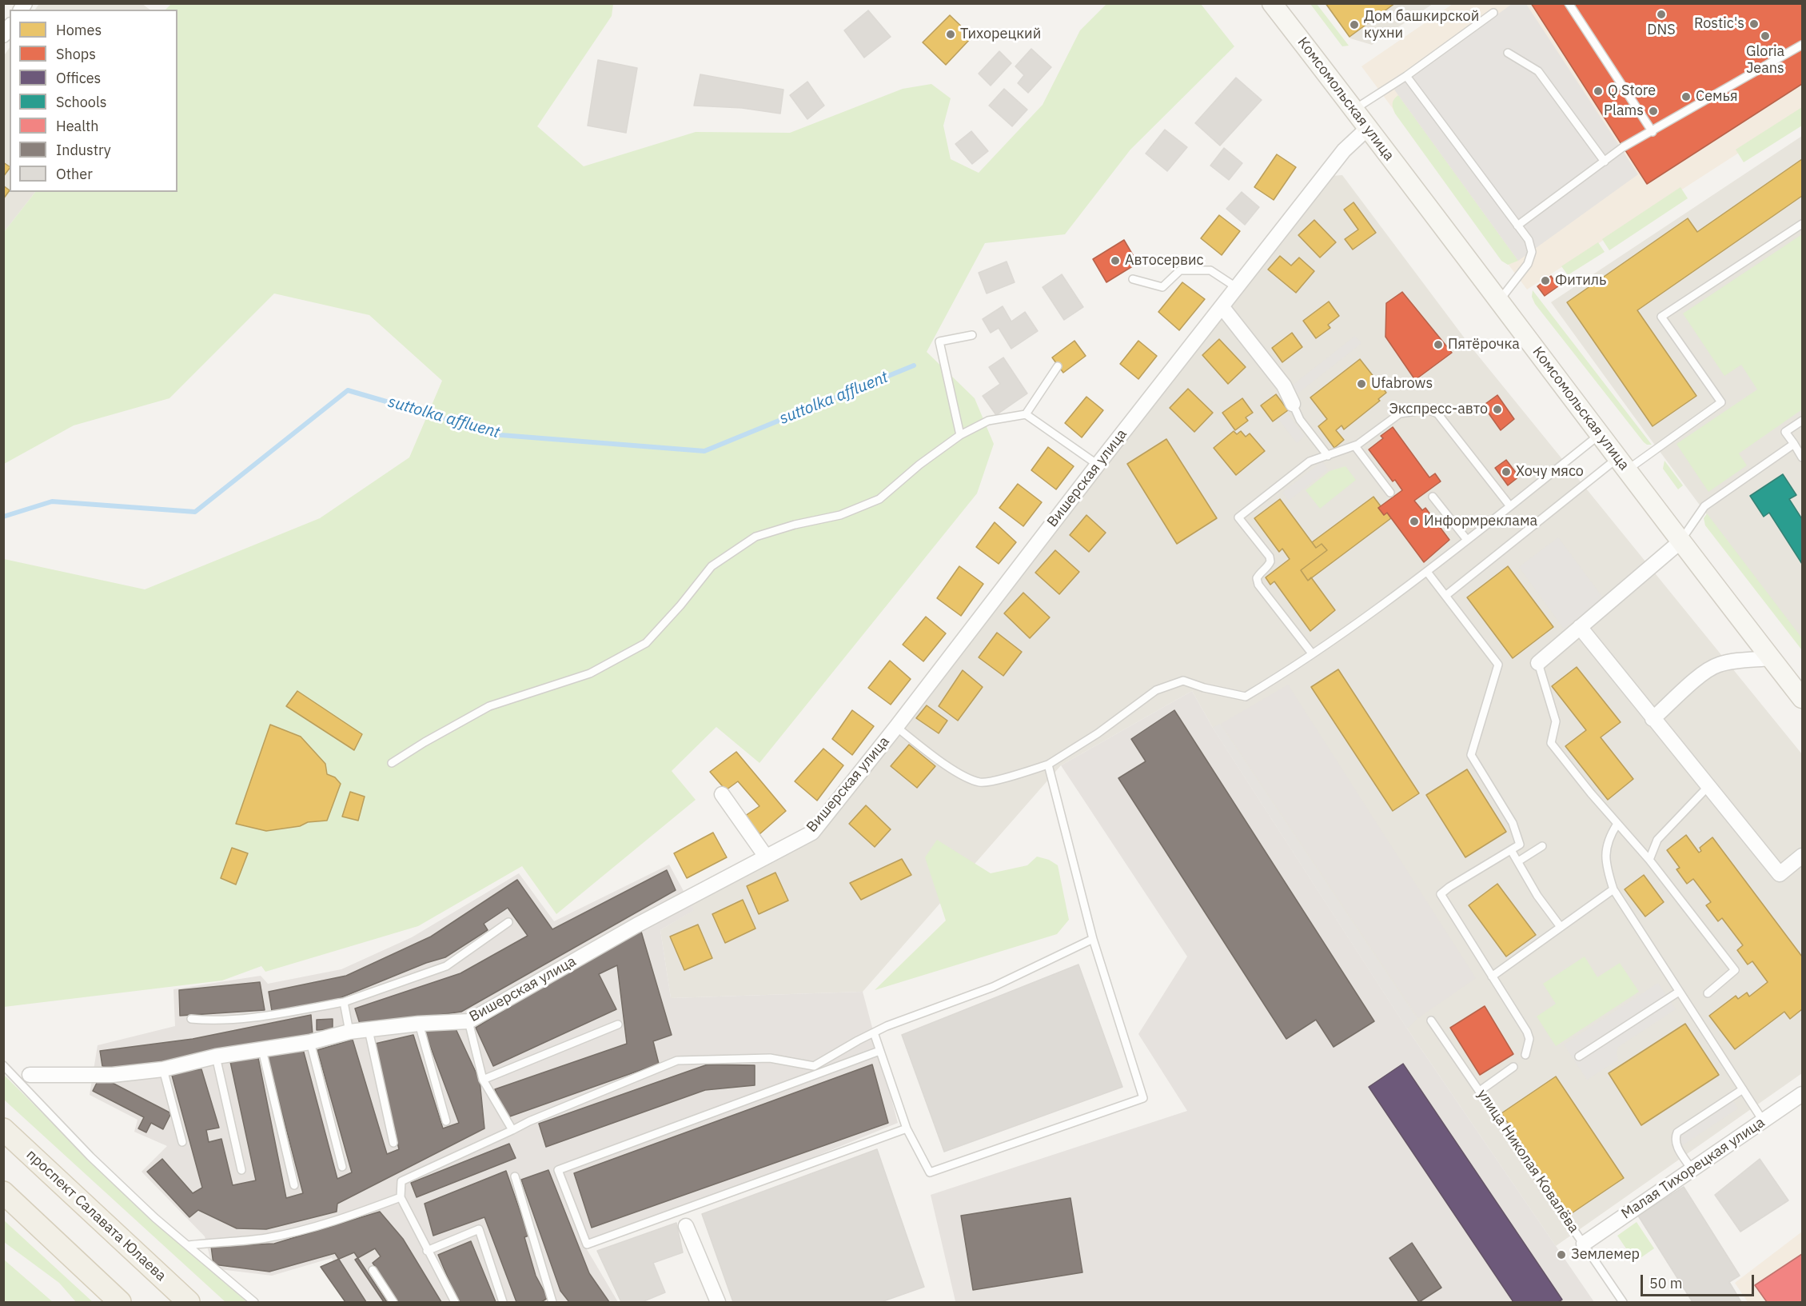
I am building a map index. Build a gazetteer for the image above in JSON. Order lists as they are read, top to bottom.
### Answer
{
  "streets": {
    "main road": ["Комсомольская улица", "проспект Салавата Юлаева"],
    "street": ["Вишерская улица", "Малая Тихорецкая улица"],
    "lane": ["улица Николая Ковалёва"]
  },
  "crossings": [
    ["Комсомольская улица", "Вишерская улица"],
    ["улица Николая Ковалёва", "Малая Тихорецкая улица"]
  ],
  "water": ["suttolka affluent"],
  "places": [
    "DNS",
    "Rostic's",
    "Дом башкирской кухни",
    "Тихорецкий",
    "Gloria Jeans",
    "Q Store",
    "Семья",
    "Plams",
    "Автосервис",
    "Фитиль",
    "Пятёрочка",
    "Ufabrows",
    "Экспресс-авто",
    "Хочу мясо",
    "Информреклама",
    "Землемер"
  ],
  "legend": [
    "Homes",
    "Shops",
    "Offices",
    "Schools",
    "Health",
    "Industry",
    "Other"
  ],
  "scale_bar": "50 m"
}
